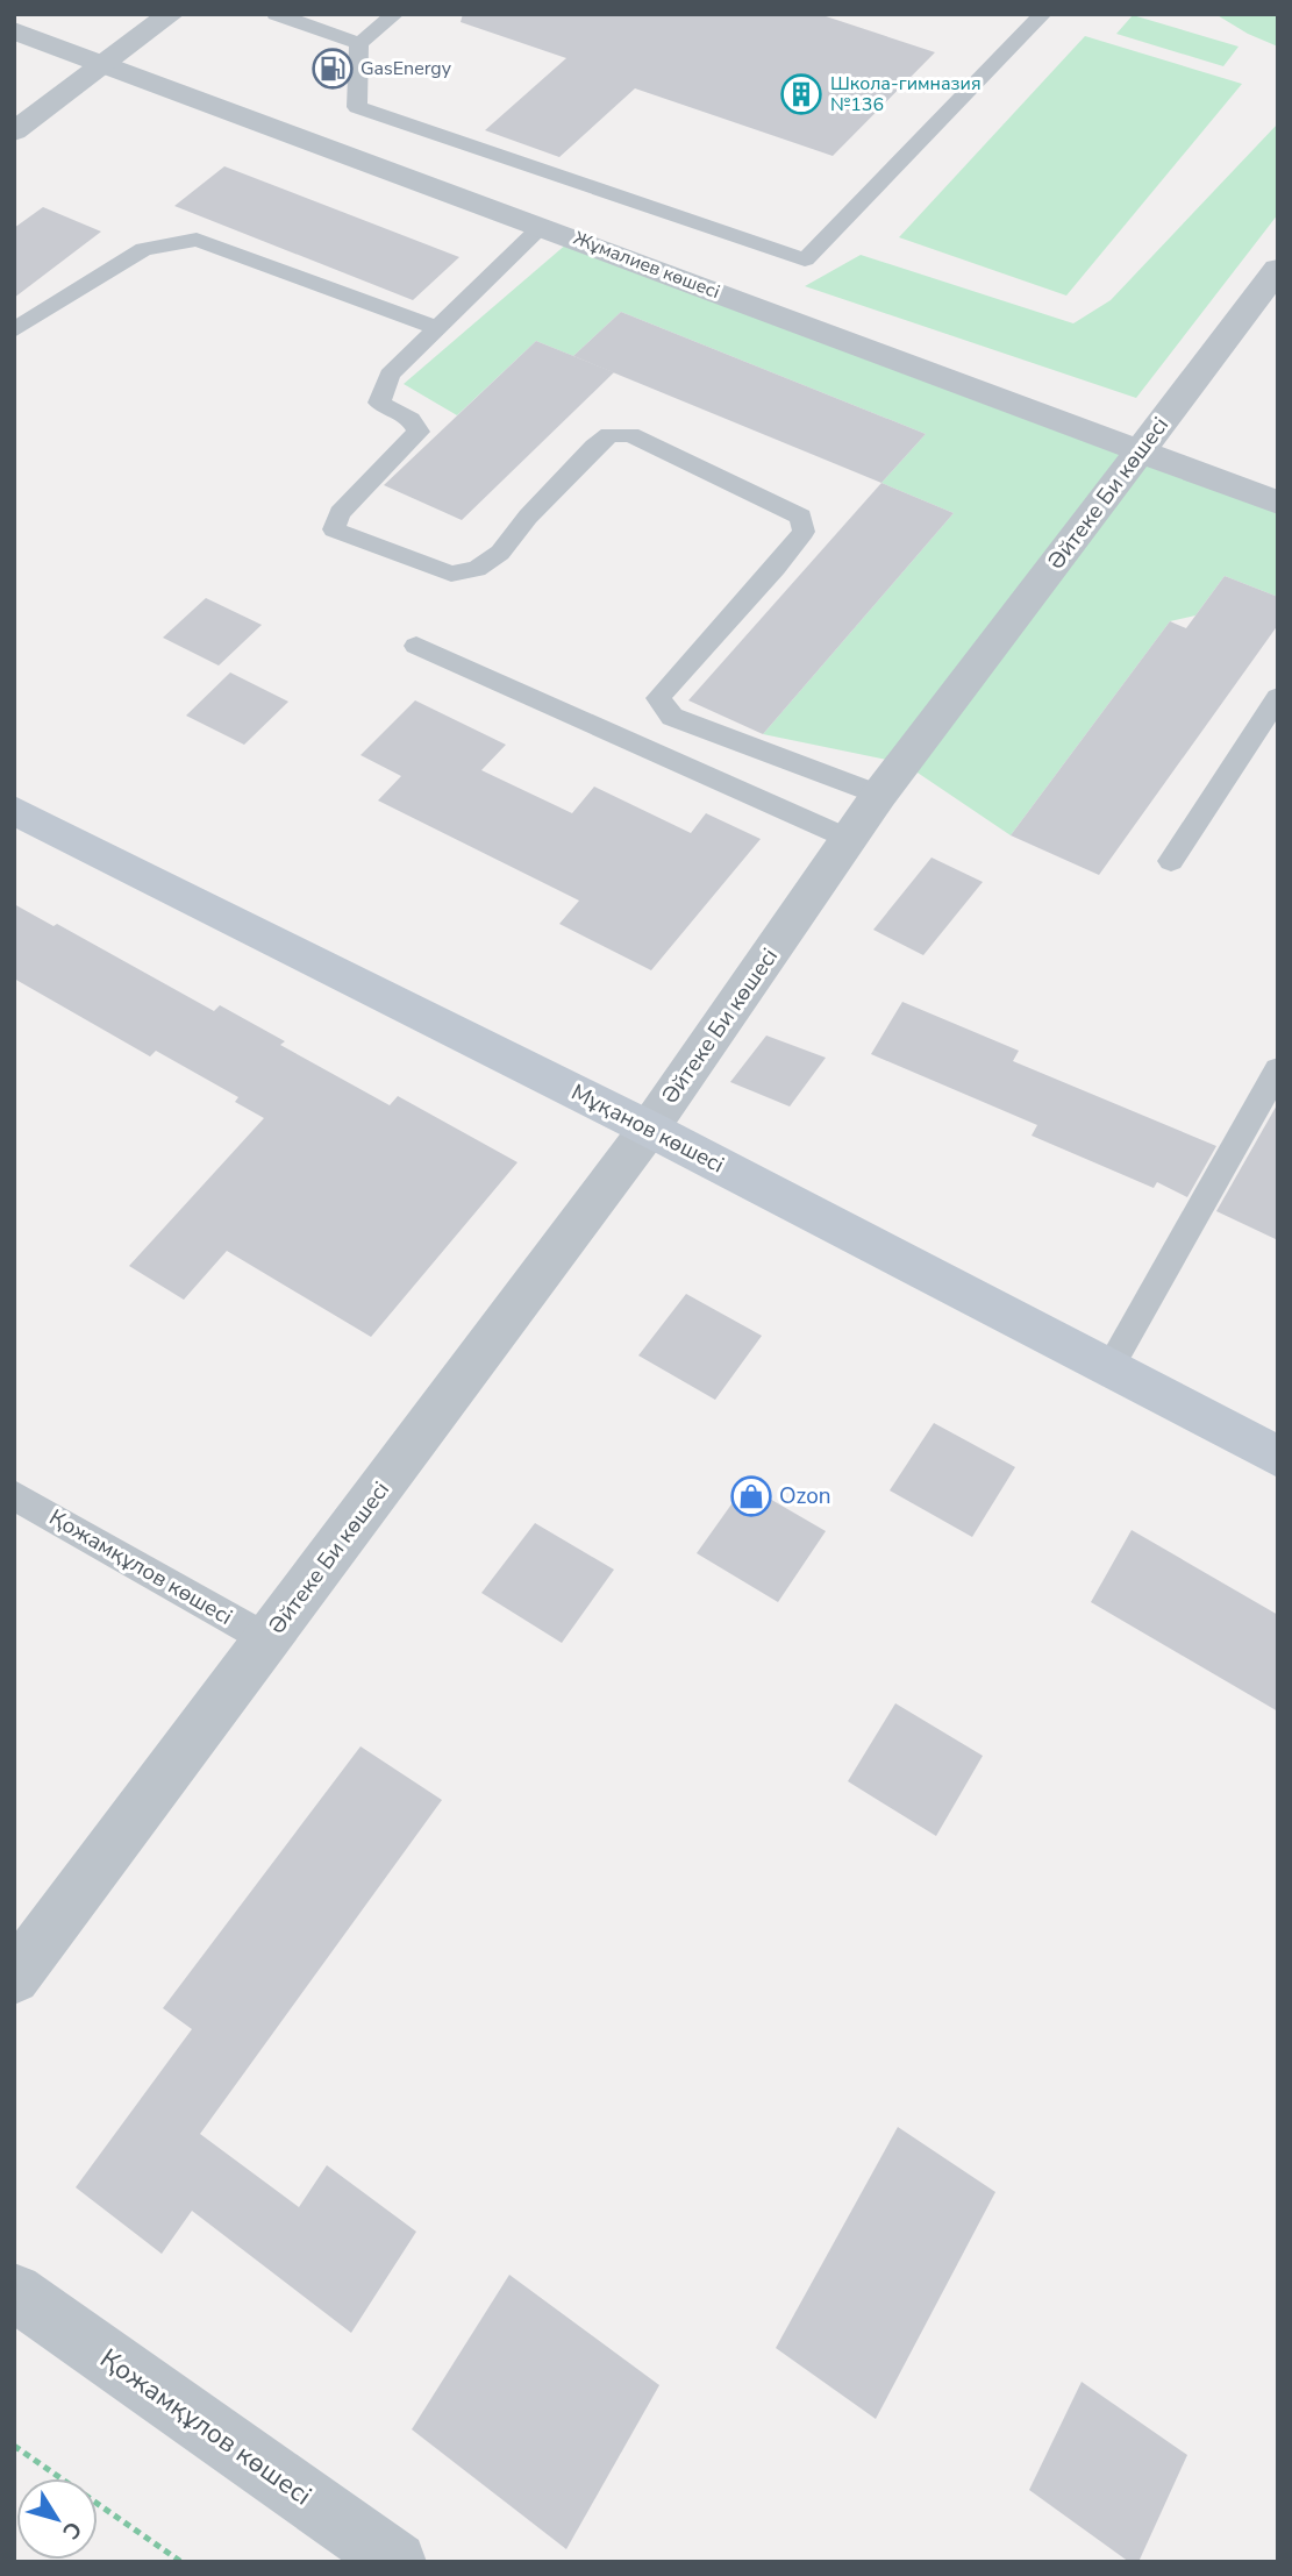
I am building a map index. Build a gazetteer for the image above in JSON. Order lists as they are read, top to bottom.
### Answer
{
  "streets": {
    "main road": ["Мұқанов көшесі"],
    "street": ["Жұмалиев көшесі", "Әйтеке Би көшесі", "Қожамқұлов көшесі"]
  },
  "crossings": [
    ["Жұмалиев көшесі", "Әйтеке Би көшесі"],
    ["Әйтеке Би көшесі", "Мұқанов көшесі"],
    ["Әйтеке Би көшесі", "Қожамқұлов көшесі"]
  ],
  "places": {
    "fuel station": ["GasEnergy"],
    "building": ["Школа-гимназия №136"],
    "shop": ["Ozon"]
  },
  "north": "bottom right"
}
